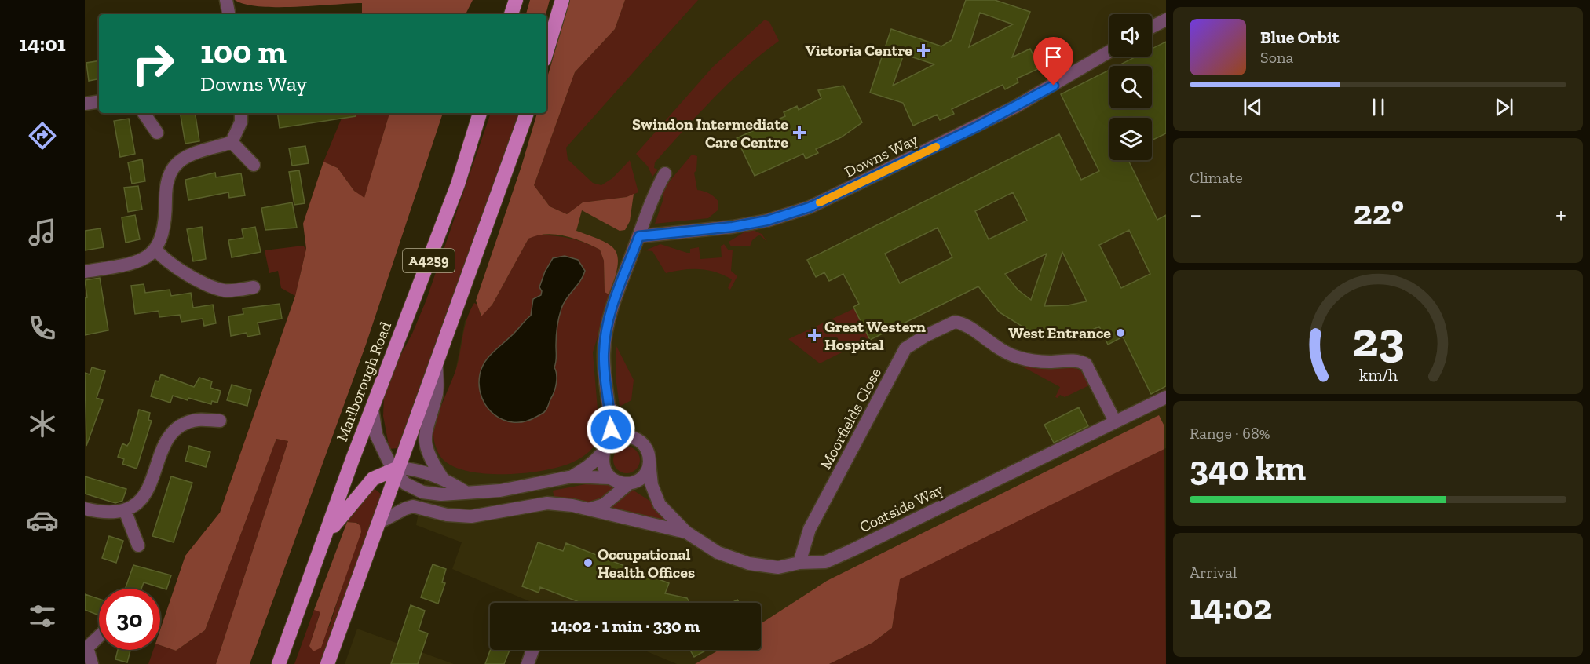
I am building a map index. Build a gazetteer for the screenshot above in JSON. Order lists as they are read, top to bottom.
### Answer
{
  "streets": {
    "main road": ["A4259", "Marlborough Road"],
    "street": ["Downs Way", "Moorfields Close", "Coatside Way"]
  },
  "crossings": [
    ["Moorfields Close", "Coatside Way"]
  ],
  "places": {
    "health": ["Victoria Centre", "Swindon Intermediate Care Centre", "Great Western Hospital"],
    "other": ["West Entrance", "Occupational Health Offices"]
  },
  "page": {
    "tabs": "14:01",
    "turn": ["100 m", "Downs Way"],
    "song": ["Blue Orbit", "Sona"],
    "tile": [
      "Climate",
      ["Range · 68%", "340 km"],
      ["Arrival", "14:02"]
    ],
    "heat": ["−", "22°", "+"],
    "limit": "30",
    "trip": "14:02 · 1 min · 330 m",
    "gauge": ["23", "km/h"]
  }
}
